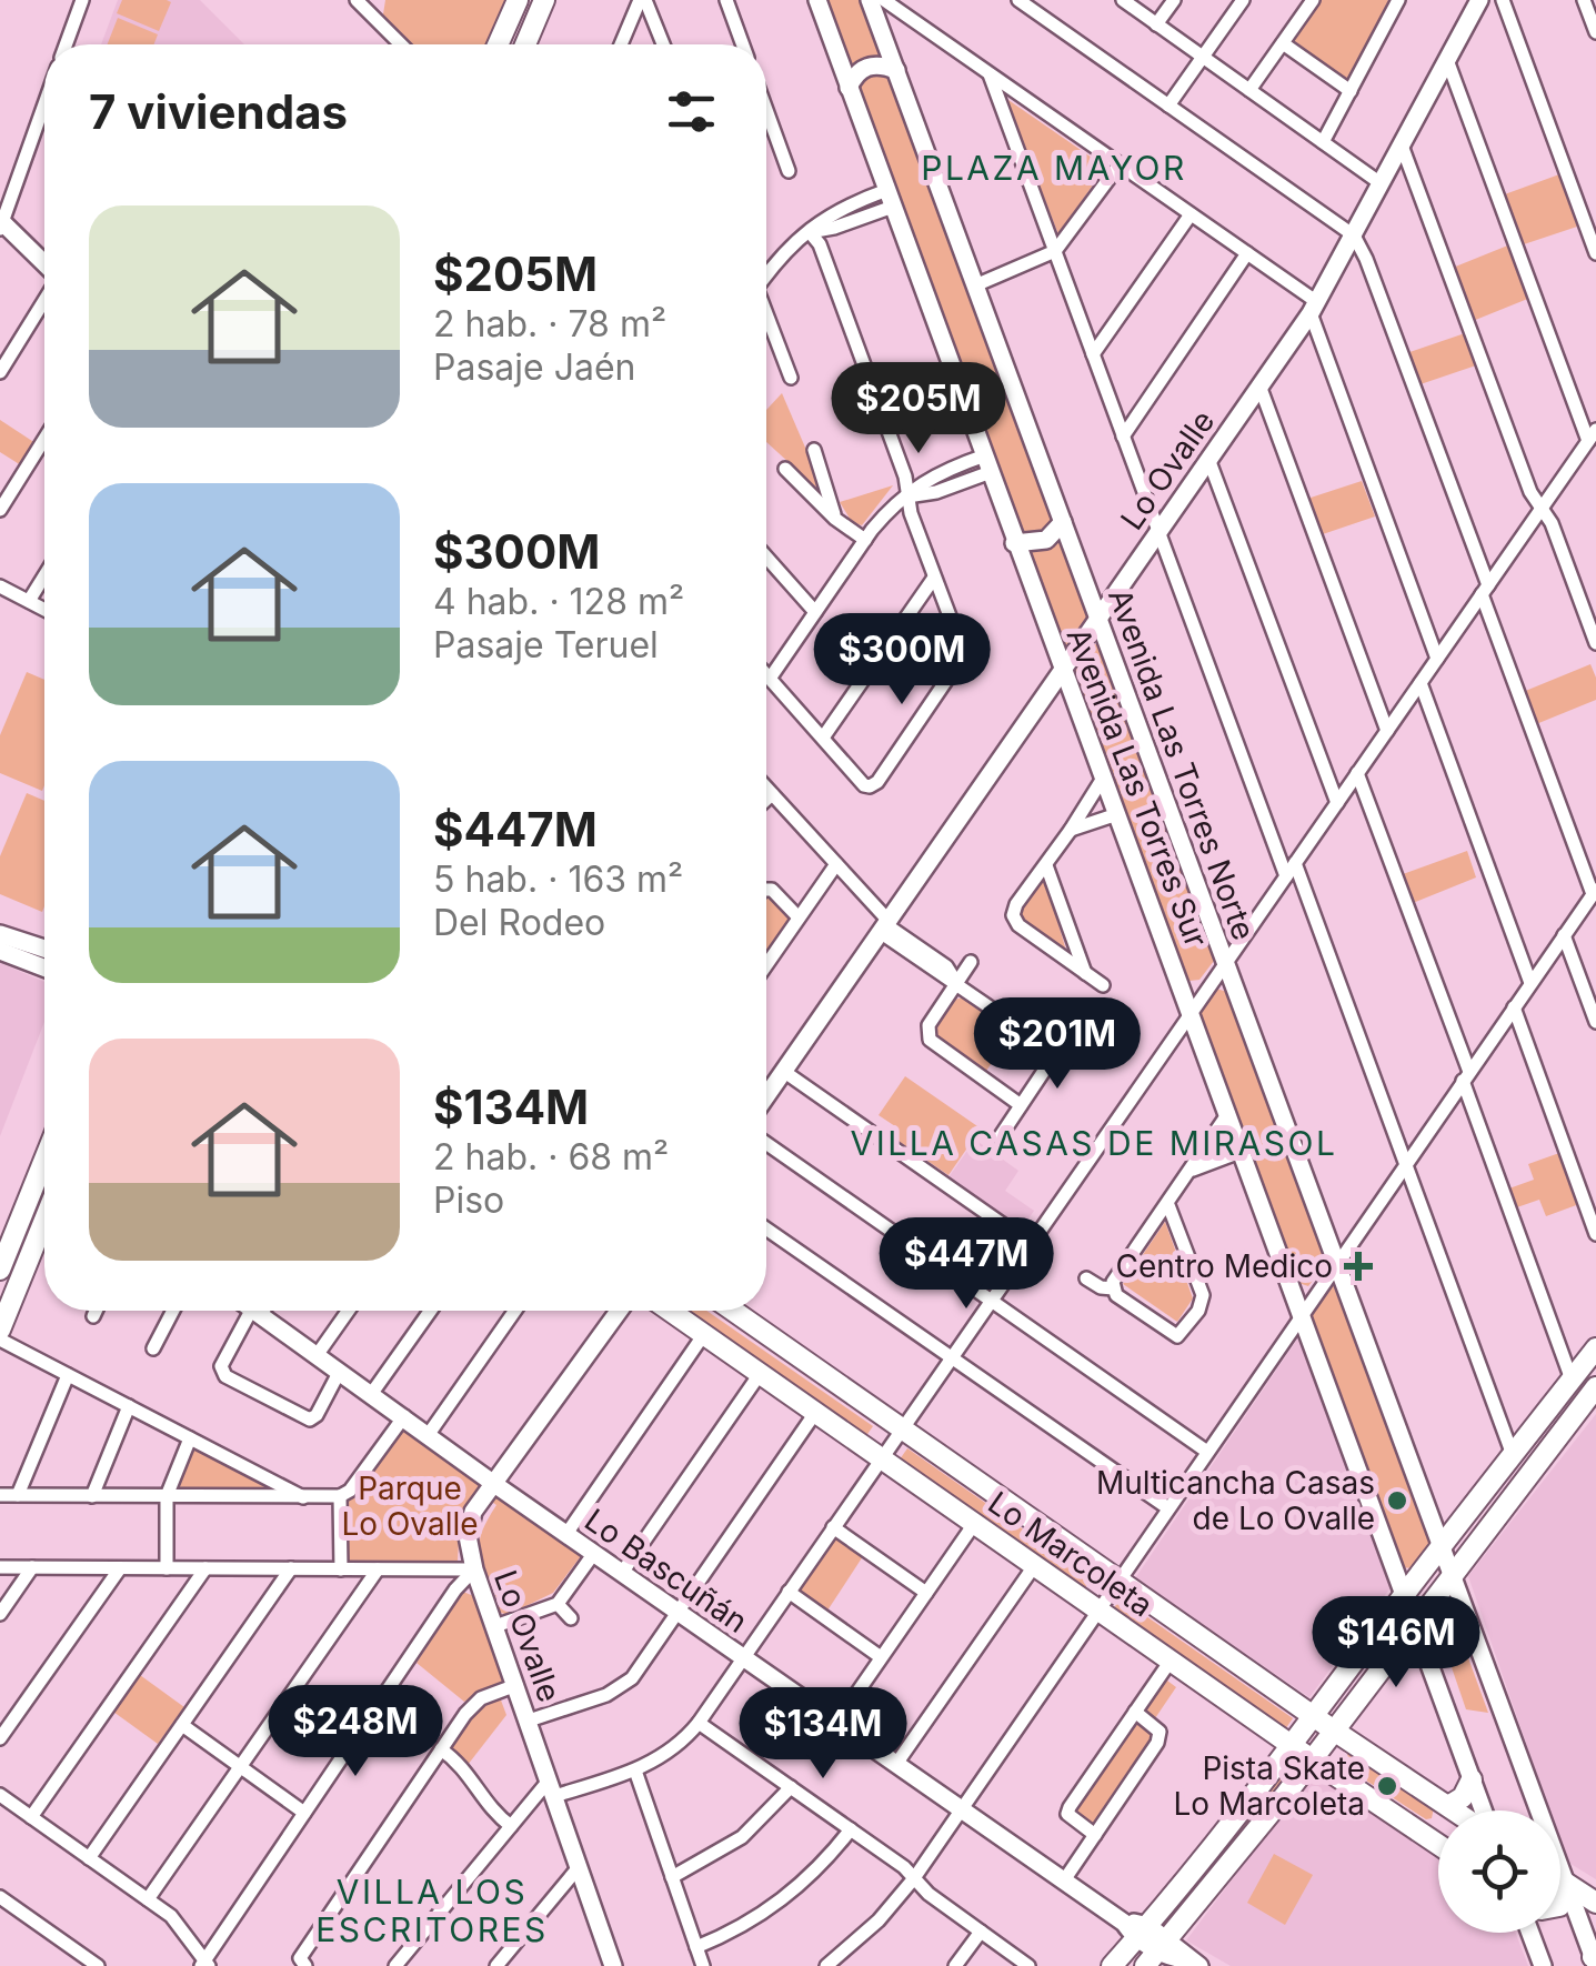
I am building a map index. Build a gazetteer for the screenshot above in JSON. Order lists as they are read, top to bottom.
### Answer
{
  "streets": {
    "main road": ["Lo Marcoleta"],
    "street": [
      "Lo Ovalle",
      "Avenida Las Torres Norte",
      "Avenida Las Torres Sur",
      "Lo Bascuñán"
    ]
  },
  "crossings": [
    ["Lo Ovalle", "Avenida Las Torres Norte"],
    ["Lo Ovalle", "Avenida Las Torres Sur"],
    ["Lo Ovalle", "Lo Bascuñán"]
  ],
  "districts": ["PLAZA MAYOR", "VILLA CASAS DE MIRASOL", "VILLA LOS ESCRITORES"],
  "parks": ["Parque Lo Ovalle"],
  "places": {
    "health": ["Centro Medico"],
    "other": ["Multicancha Casas de Lo Ovalle", "Pista Skate Lo Marcoleta"]
  },
  "page": {
    "heading": "7 viviendas",
    "list": [
      {
        "name": "$205M",
        "note": "2 hab. · 78 m² · Pasaje Jaén"
      },
      {
        "name": "$300M",
        "note": "4 hab. · 128 m² · Pasaje Teruel"
      },
      {
        "name": "$447M",
        "note": "5 hab. · 163 m² · Del Rodeo"
      },
      {
        "name": "$134M",
        "note": "2 hab. · 68 m² · Piso"
      }
    ],
    "price": [
      "$205M",
      "$300M",
      "$201M",
      "$447M",
      "$146M",
      "$248M",
      "$134M"
    ]
  }
}
